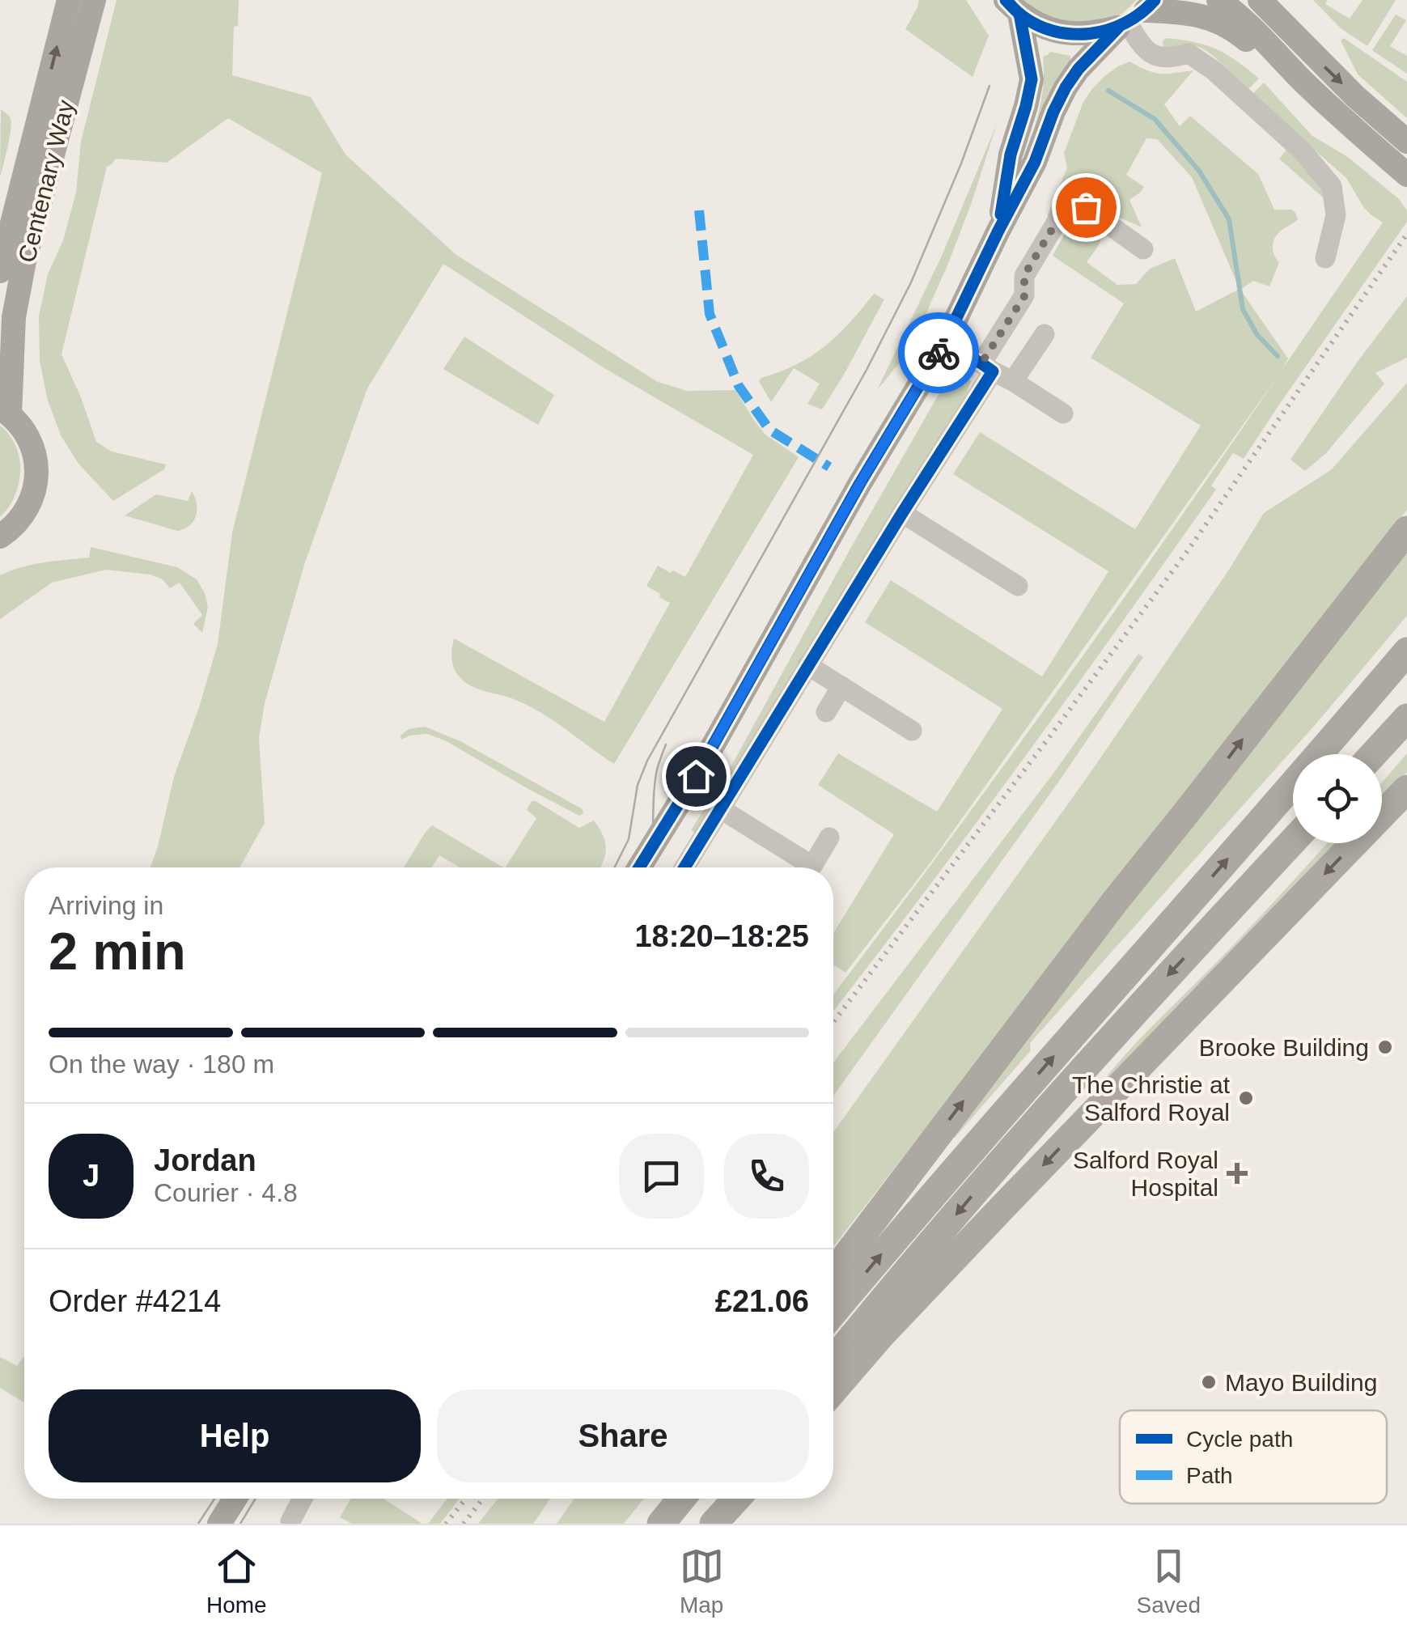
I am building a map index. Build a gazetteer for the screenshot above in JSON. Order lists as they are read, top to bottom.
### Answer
{
  "streets": {
    "main road": ["Centenary Way"]
  },
  "places": {
    "other": ["Brooke Building", "The Christie at Salford Royal", "Mayo Building"],
    "health": ["Salford Royal Hospital"]
  },
  "legend": ["Cycle path", "Path"],
  "page": {
    "heading": ["2 min", "Arriving in", "18:20–18:25"],
    "panel": [
      "Jordan",
      "Courier · 4.8",
      "Order #4214",
      "£21.06"
    ],
    "bar": "On the way · 180 m",
    "round": "J",
    "buttons": ["Help", "Share"],
    "tabs": ["Home", "Map", "Saved"]
  }
}
